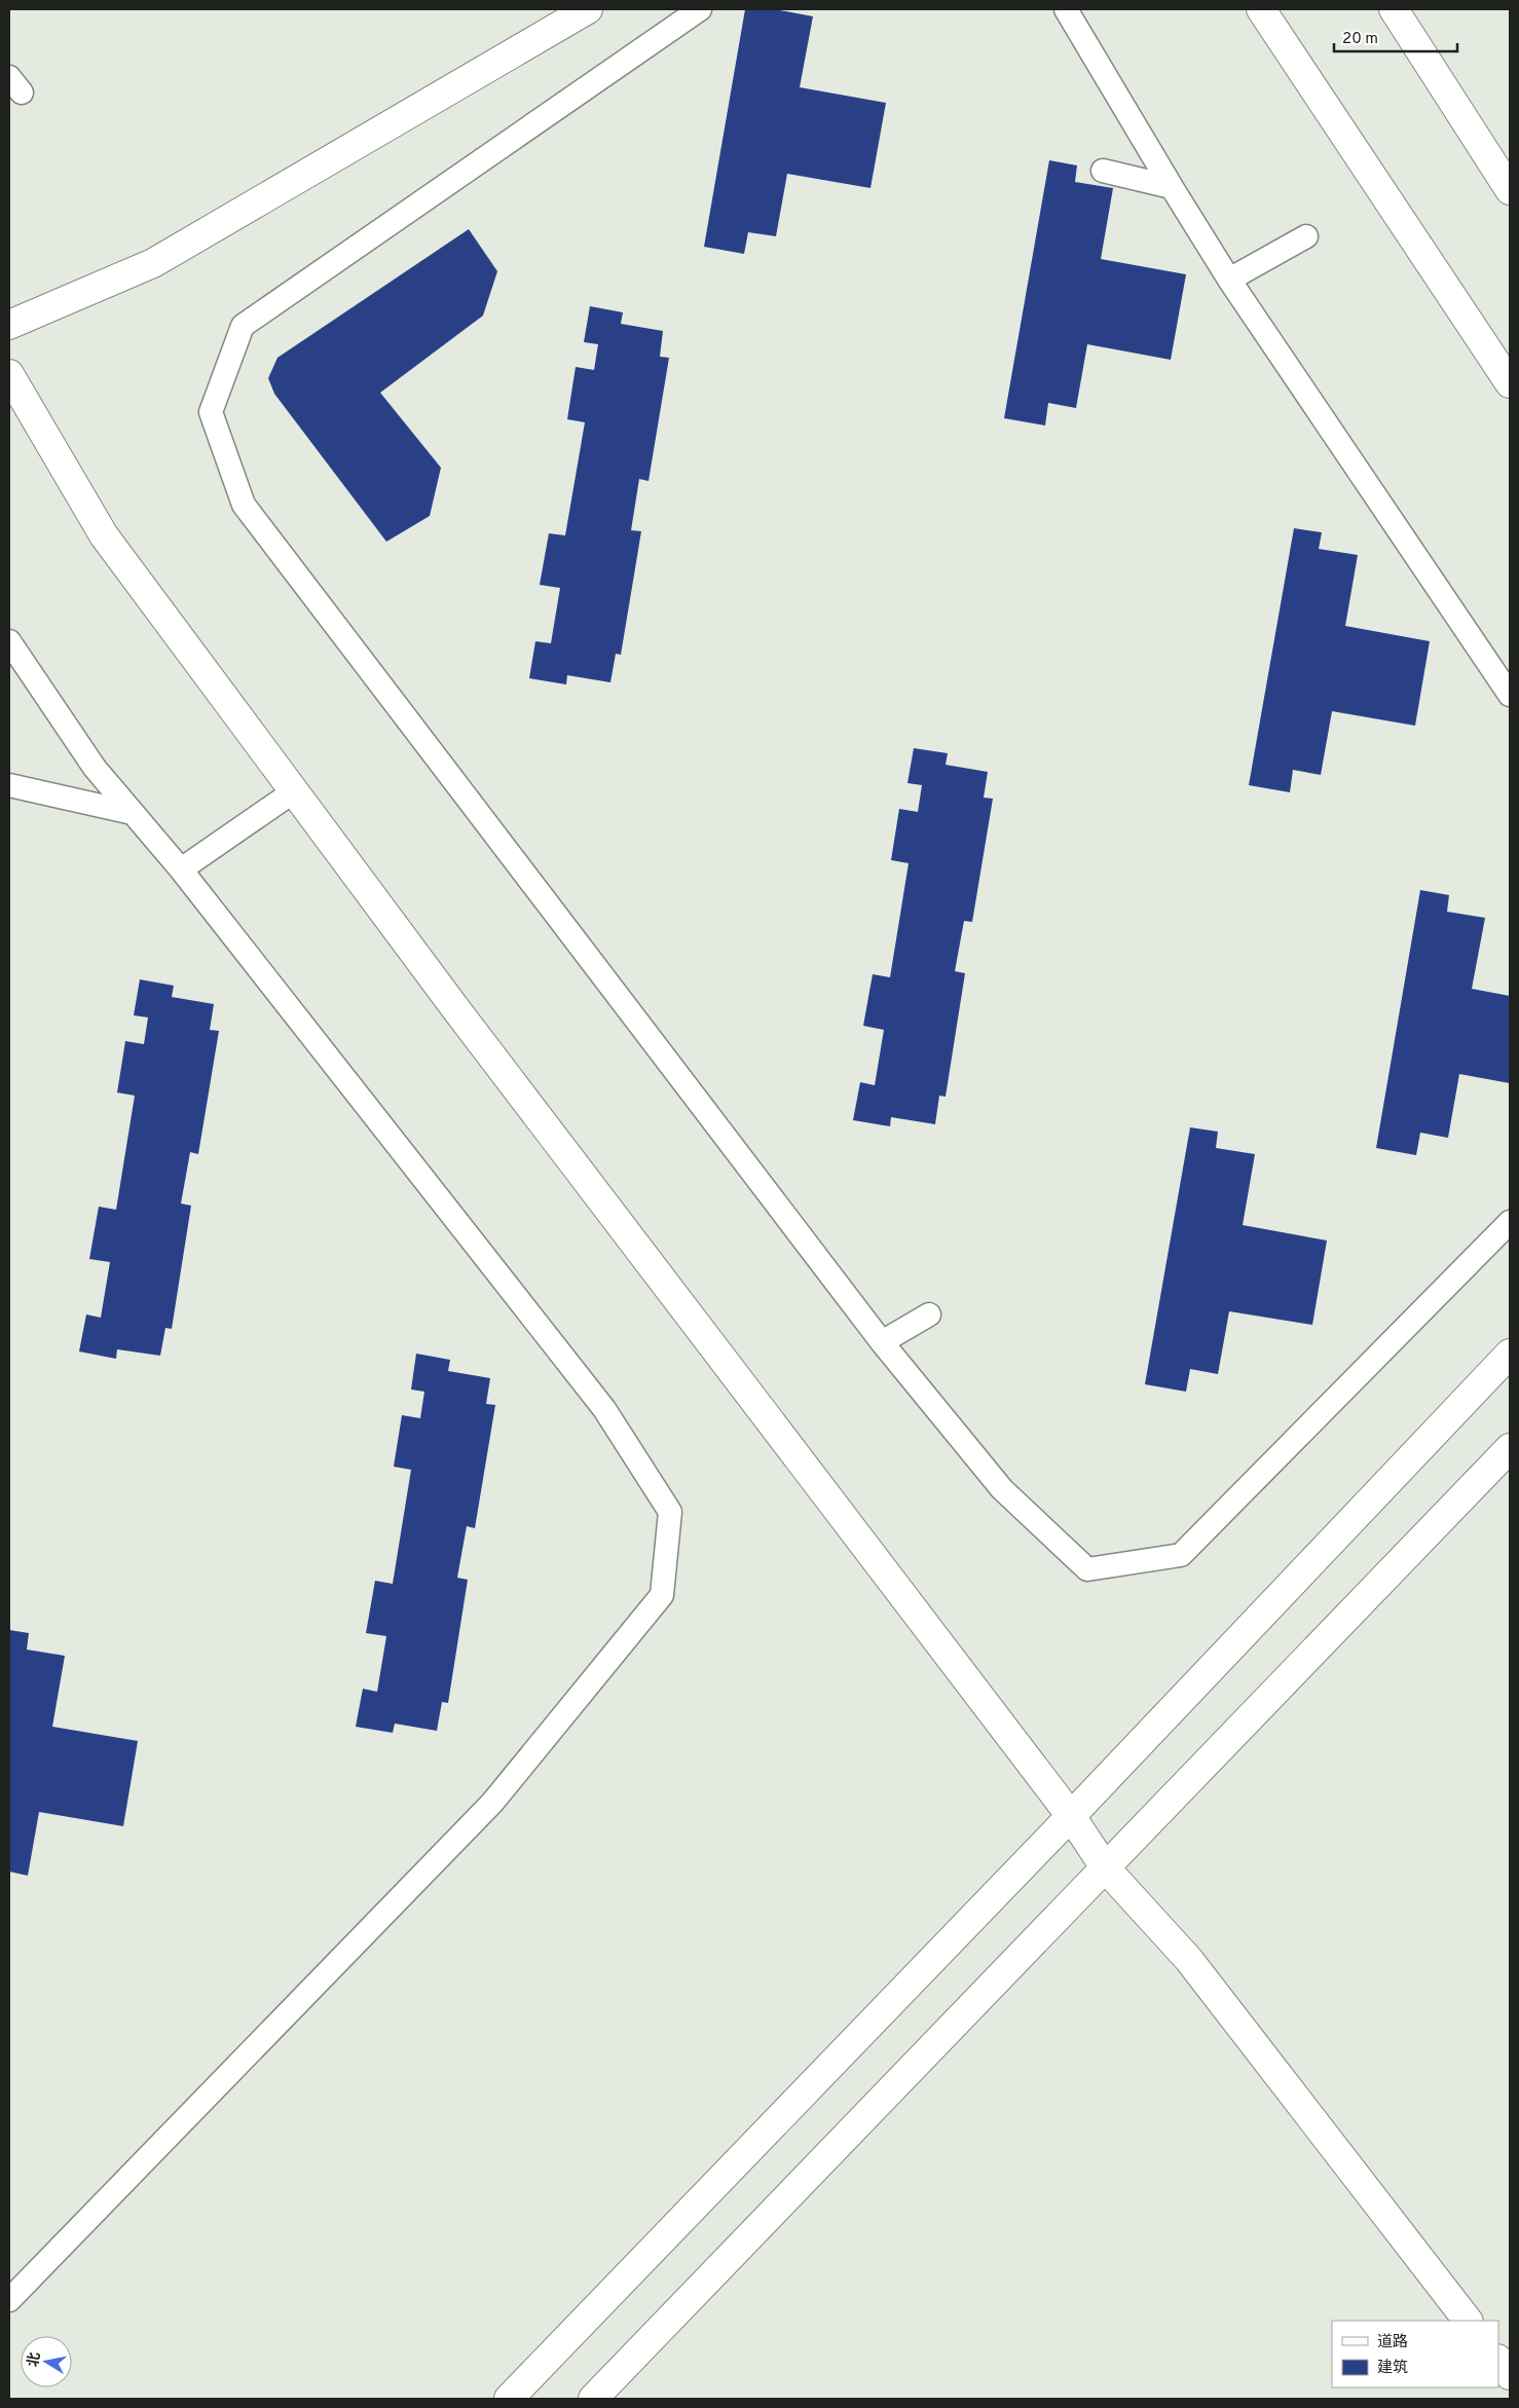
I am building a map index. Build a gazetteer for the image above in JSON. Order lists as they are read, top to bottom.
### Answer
{
  "legend": ["道路", "建筑"],
  "scale_bar": "20 m",
  "north": "left"
}
